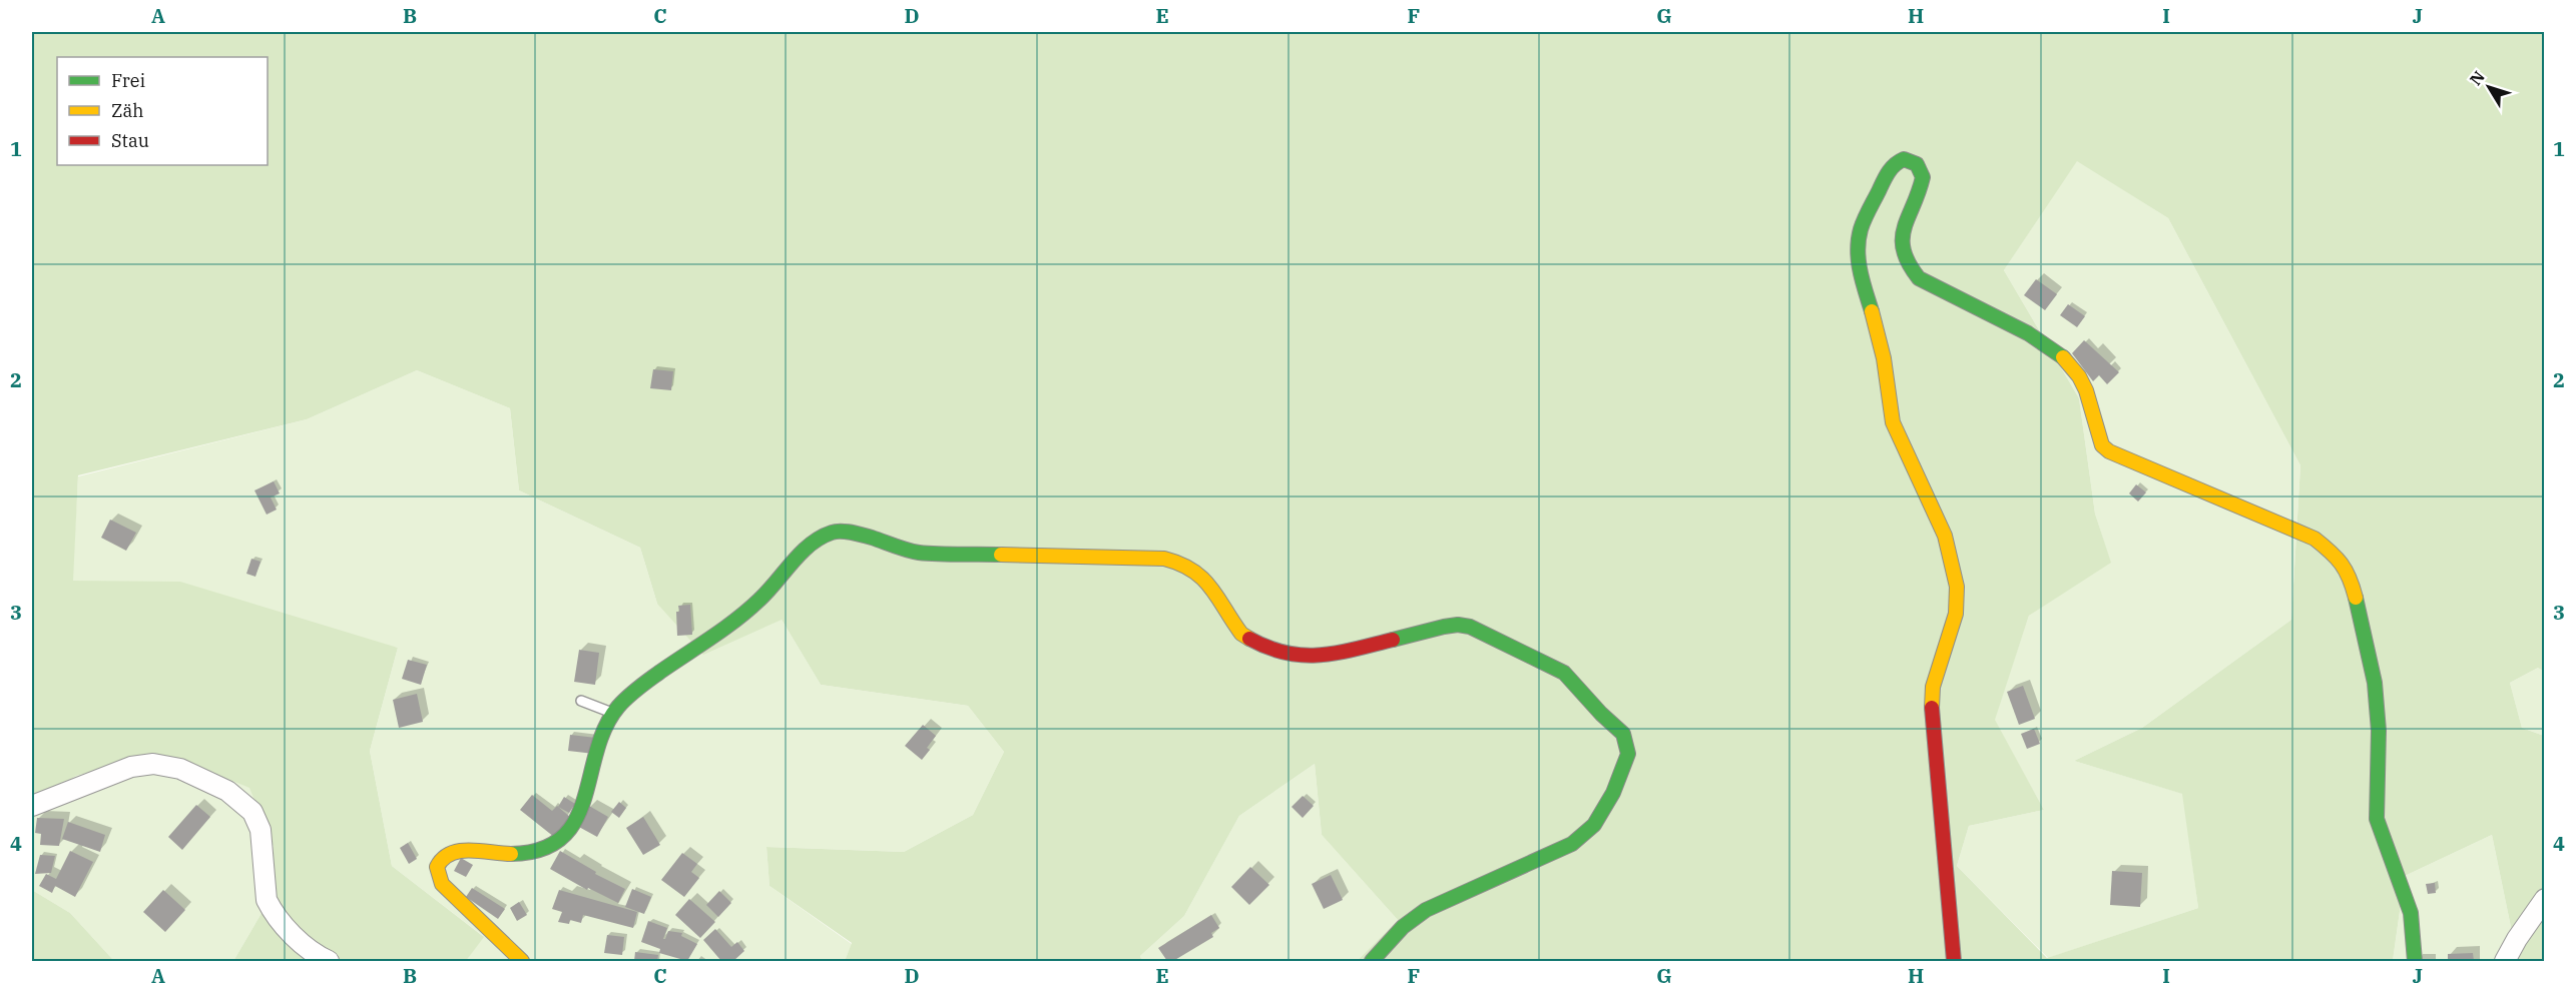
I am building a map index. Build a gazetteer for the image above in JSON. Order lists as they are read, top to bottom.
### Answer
{
  "legend": ["Frei", "Zäh", "Stau"],
  "north": "top left",
  "grid": {
    "columns": [
      "A",
      "B",
      "C",
      "D",
      "E",
      "F",
      "G",
      "H",
      "I",
      "J"
    ],
    "rows": [
      "1",
      "2",
      "3",
      "4"
    ]
  }
}
